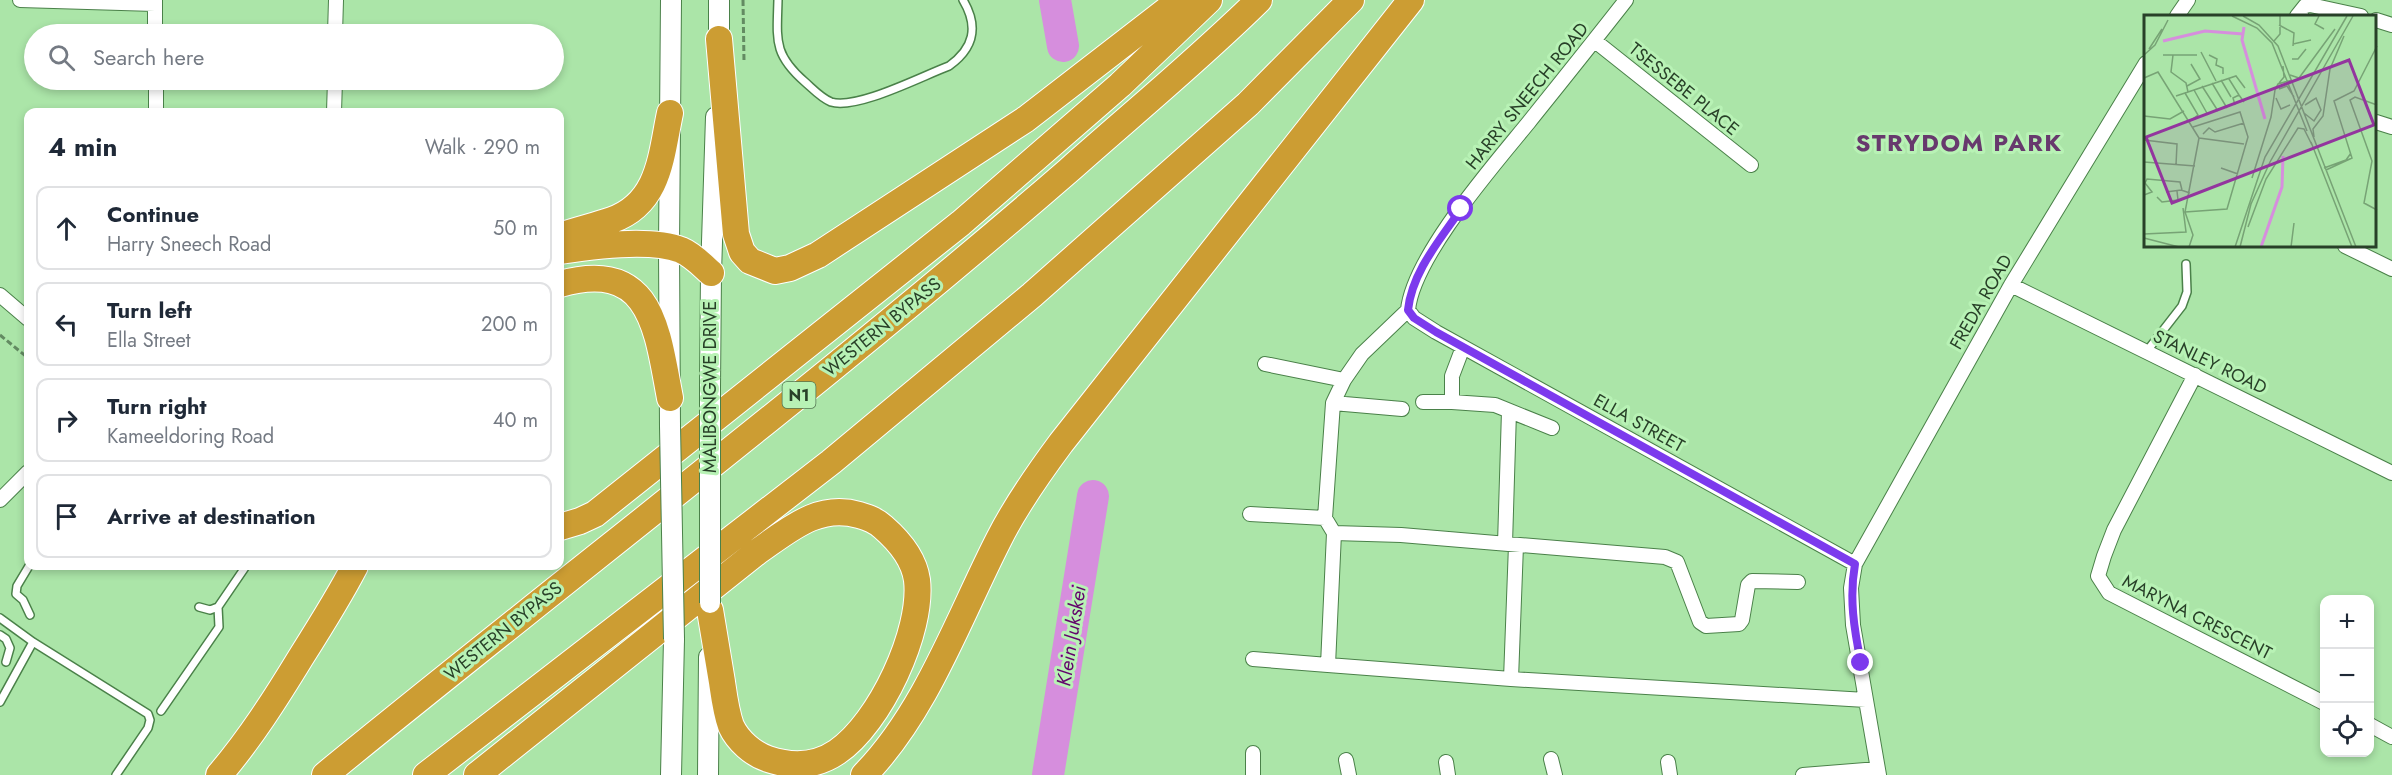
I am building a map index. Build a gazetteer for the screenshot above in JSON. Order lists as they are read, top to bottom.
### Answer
{
  "streets": {
    "highway": ["WESTERN BYPASS", "N1"],
    "main road": ["MALIBONGWE DRIVE"],
    "street": [
      "TSESSEBE PLACE",
      "HARRY SNEECH ROAD",
      "FREDA ROAD",
      "STANLEY ROAD",
      "ELLA STREET",
      "MARYNA CRESCENT"
    ]
  },
  "crossings": [
    ["TSESSEBE PLACE", "HARRY SNEECH ROAD"],
    ["HARRY SNEECH ROAD", "ELLA STREET"],
    ["FREDA ROAD", "STANLEY ROAD"],
    ["FREDA ROAD", "ELLA STREET"],
    ["STANLEY ROAD", "MARYNA CRESCENT"]
  ],
  "districts": ["STRYDOM PARK"],
  "water": ["Klein Jukskei"],
  "page": {
    "search": "Search here",
    "heading": ["4 min", "Walk · 290 m"],
    "list": [
      ["Continue", "Harry Sneech Road", "50 m"],
      ["Turn left", "Ella Street", "200 m"],
      ["Turn right", "Kameeldoring Road", "40 m"],
      "Arrive at destination"
    ],
    "map_buttons": ["+", "−"]
  }
}
